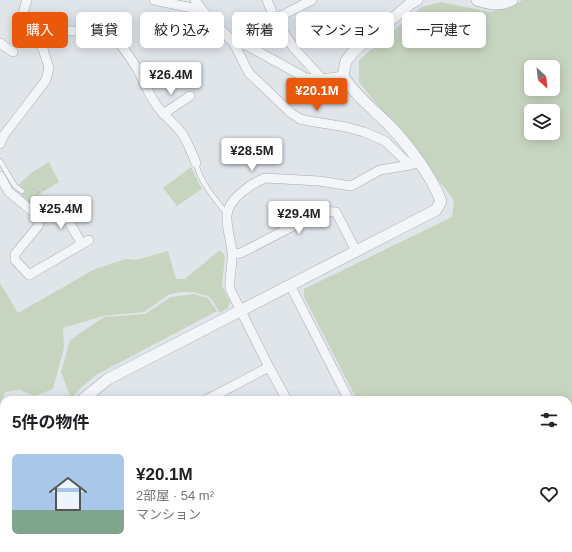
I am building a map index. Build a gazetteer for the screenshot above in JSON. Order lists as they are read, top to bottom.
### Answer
{
  "north": "bottom right",
  "page": {
    "chip": [
      "購入",
      "賃貸",
      "絞り込み",
      "新着",
      "マンション",
      "一戸建て"
    ],
    "price": [
      "¥26.4M",
      "¥20.1M",
      "¥28.5M",
      "¥25.4M",
      "¥29.4M"
    ],
    "heading": "5件の物件",
    "list": [
      {
        "name": "¥20.1M",
        "note": "2部屋 · 54 m² · マンション"
      }
    ]
  }
}
